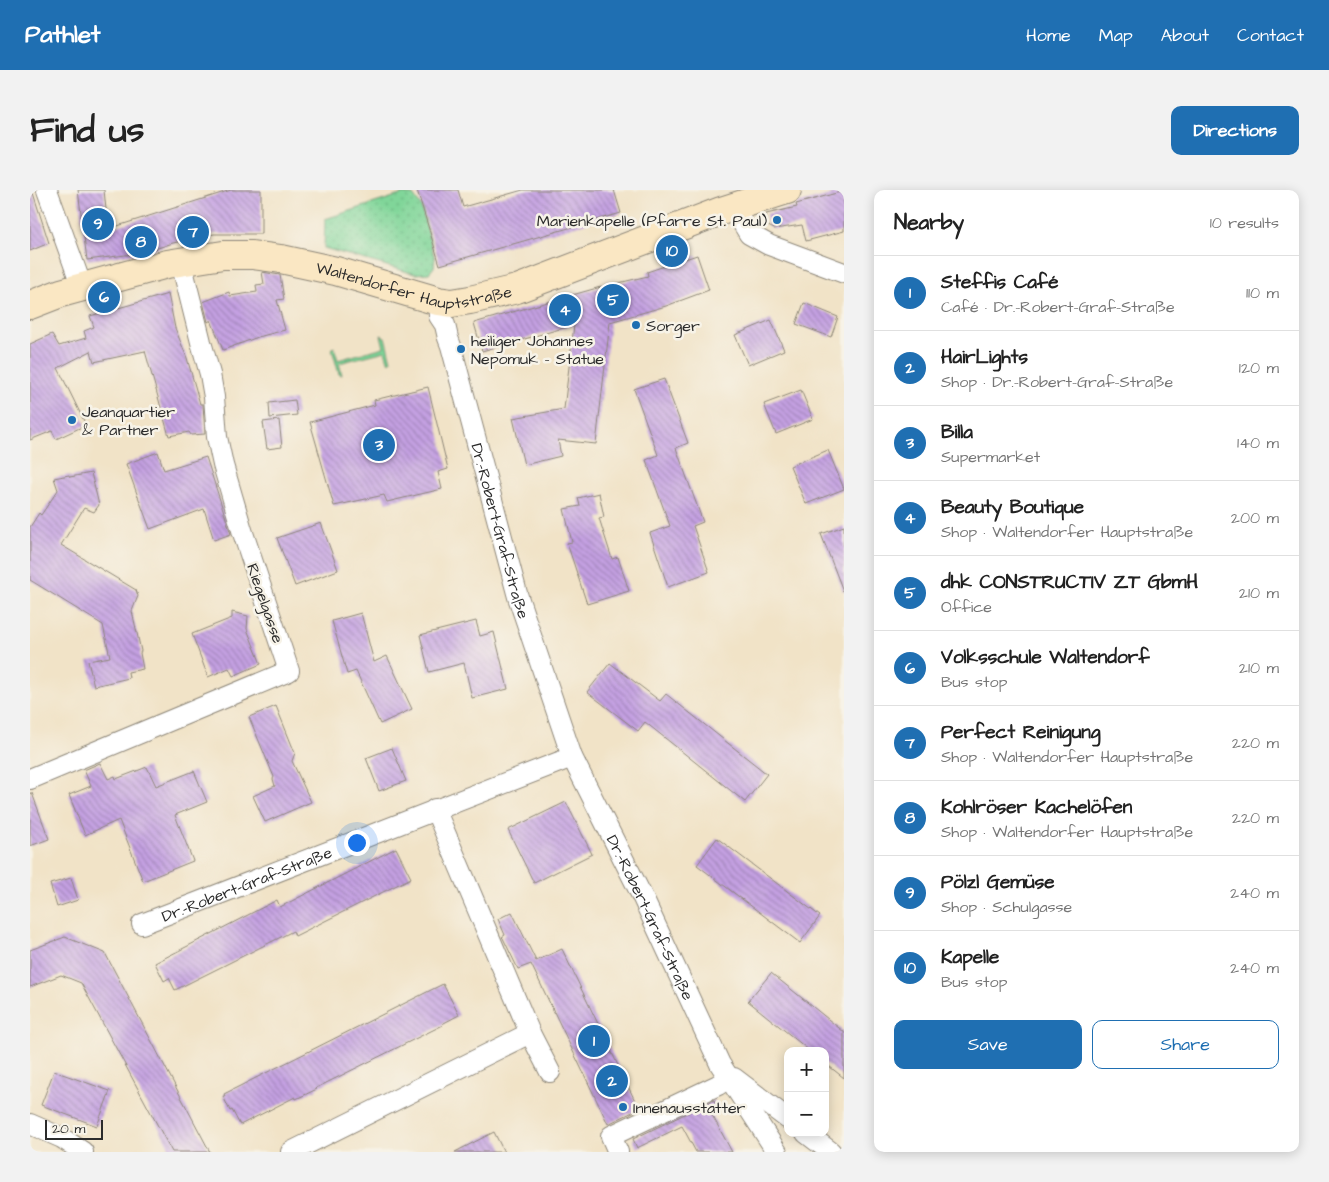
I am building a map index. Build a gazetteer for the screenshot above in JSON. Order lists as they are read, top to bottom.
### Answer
{
  "streets": {
    "main road": ["Waltendorfer Hauptstraße"],
    "street": ["Dr.-Robert-Graf-Straße", "Riegelgasse"]
  },
  "crossings": [
    ["Waltendorfer Hauptstraße", "Dr.-Robert-Graf-Straße"],
    ["Waltendorfer Hauptstraße", "Riegelgasse"]
  ],
  "places": [
    "Marienkapelle (Pfarre St. Paul)",
    "Sorger",
    "heiliger Johannes Nepomuk - Statue",
    "Jeanquartier & Partner",
    "Innenausstatter"
  ],
  "scale_bar": "20 m",
  "page": {
    "header": "Pathlet",
    "nav": [
      "Home",
      "Map",
      "About",
      "Contact"
    ],
    "title": "Find us",
    "buttons": [
      "Directions",
      ["Save", "Share"]
    ],
    "heading": ["Nearby", "10 results"],
    "pins": [
      "9",
      "7",
      "8",
      "10",
      "6",
      "5",
      "4",
      "3",
      "1",
      "2"
    ],
    "list": [
      {
        "mark": "1",
        "name": "Steffis Café",
        "note": "Café · Dr.-Robert-Graf-Straße",
        "value": "110 m"
      },
      {
        "mark": "2",
        "name": "HairLights",
        "note": "Shop · Dr.-Robert-Graf-Straße",
        "value": "120 m"
      },
      {
        "mark": "3",
        "name": "Billa",
        "note": "Supermarket",
        "value": "140 m"
      },
      {
        "mark": "4",
        "name": "Beauty Boutique",
        "note": "Shop · Waltendorfer Hauptstraße",
        "value": "200 m"
      },
      {
        "mark": "5",
        "name": "dhk CONSTRUCTIV ZT GbmH",
        "note": "Office",
        "value": "210 m"
      },
      {
        "mark": "6",
        "name": "Volksschule Waltendorf",
        "note": "Bus stop",
        "value": "210 m"
      },
      {
        "mark": "7",
        "name": "Perfect Reinigung",
        "note": "Shop · Waltendorfer Hauptstraße",
        "value": "220 m"
      },
      {
        "mark": "8",
        "name": "Kohlröser Kachelöfen",
        "note": "Shop · Waltendorfer Hauptstraße",
        "value": "220 m"
      },
      {
        "mark": "9",
        "name": "Pölzl Gemüse",
        "note": "Shop · Schulgasse",
        "value": "240 m"
      },
      {
        "mark": "10",
        "name": "Kapelle",
        "note": "Bus stop",
        "value": "240 m"
      }
    ],
    "map_buttons": ["+", "−"],
    "scale": "20 m"
  }
}
